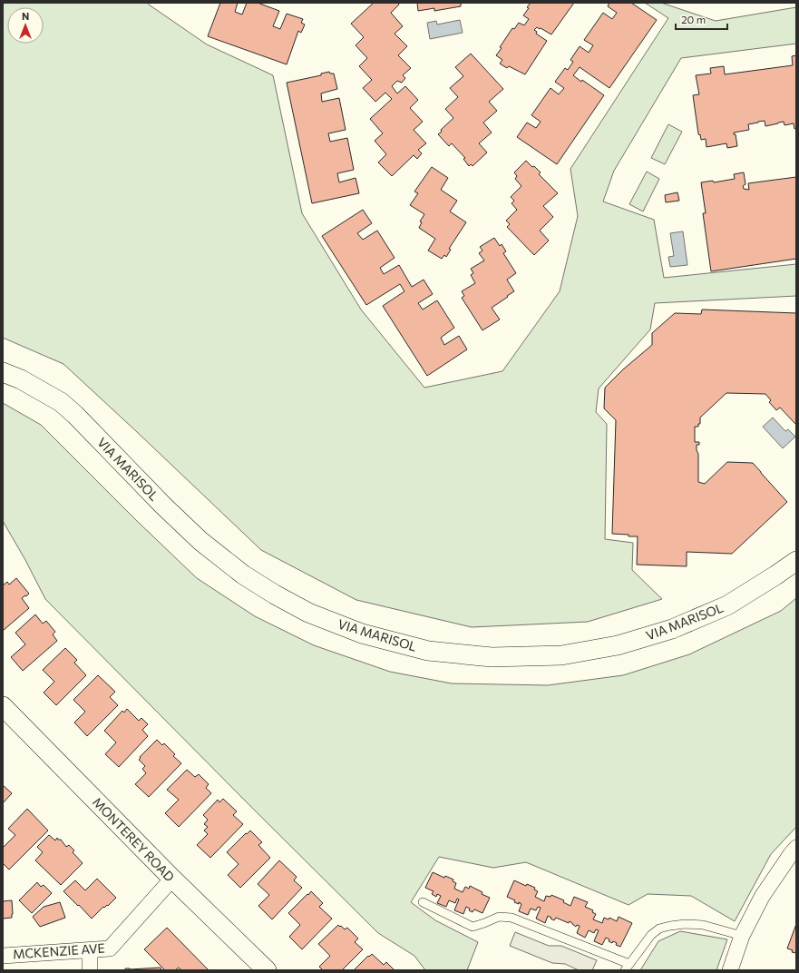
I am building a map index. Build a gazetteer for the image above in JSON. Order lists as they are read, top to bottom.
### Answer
{
  "streets": {
    "street": ["VIA MARISOL", "MONTEREY ROAD", "MCKENZIE AVE"]
  },
  "crossings": [
    ["MONTEREY ROAD", "MCKENZIE AVE"]
  ],
  "scale_bar": "20 m",
  "north": "top"
}
